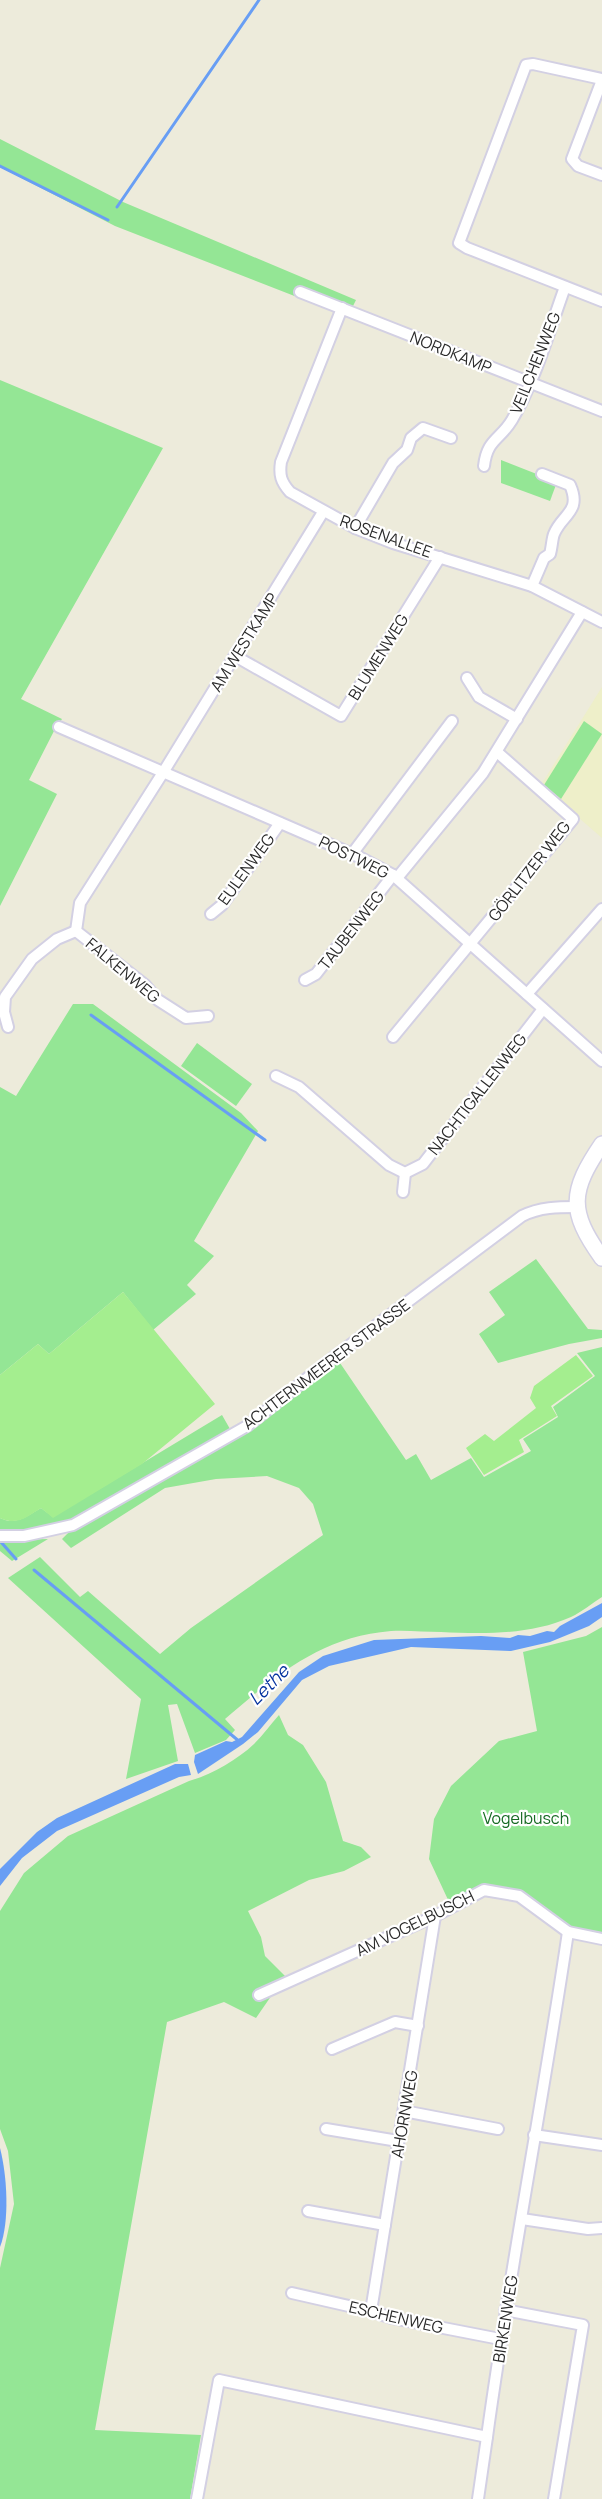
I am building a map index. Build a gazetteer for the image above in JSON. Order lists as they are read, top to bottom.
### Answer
{
  "streets": {
    "street": [
      "NORDKAMP",
      "VEILCHENWEG",
      "ROSENALLEE",
      "AM WESTKAMP",
      "BLUMENWEG",
      "POSTWEG",
      "EULENWEG",
      "GÖRLITZER WEG",
      "TAUBENWEG",
      "FALKENWEG",
      "NACHTIGALLENWEG",
      "ACHTERNMEERER STRASSE",
      "AM VOGELBUSCH",
      "AHORNWEG",
      "ESCHENWEG",
      "BIRKENWEG"
    ]
  },
  "crossings": [
    ["NORDKAMP", "VEILCHENWEG"],
    ["NORDKAMP", "ROSENALLEE"],
    ["ROSENALLEE", "AM WESTKAMP"],
    ["ROSENALLEE", "BLUMENWEG"],
    ["ROSENALLEE", "TAUBENWEG"],
    ["AM WESTKAMP", "BLUMENWEG"],
    ["AM WESTKAMP", "POSTWEG"],
    ["AM WESTKAMP", "FALKENWEG"],
    ["POSTWEG", "EULENWEG"],
    ["POSTWEG", "GÖRLITZER WEG"],
    ["POSTWEG", "TAUBENWEG"],
    ["POSTWEG", "FALKENWEG"],
    ["POSTWEG", "NACHTIGALLENWEG"],
    ["GÖRLITZER WEG", "TAUBENWEG"],
    ["AM VOGELBUSCH", "AHORNWEG"],
    ["AM VOGELBUSCH", "BIRKENWEG"],
    ["AHORNWEG", "ESCHENWEG"],
    ["ESCHENWEG", "BIRKENWEG"]
  ],
  "water": ["Lethe"],
  "parks": ["Vogelbusch"]
}
